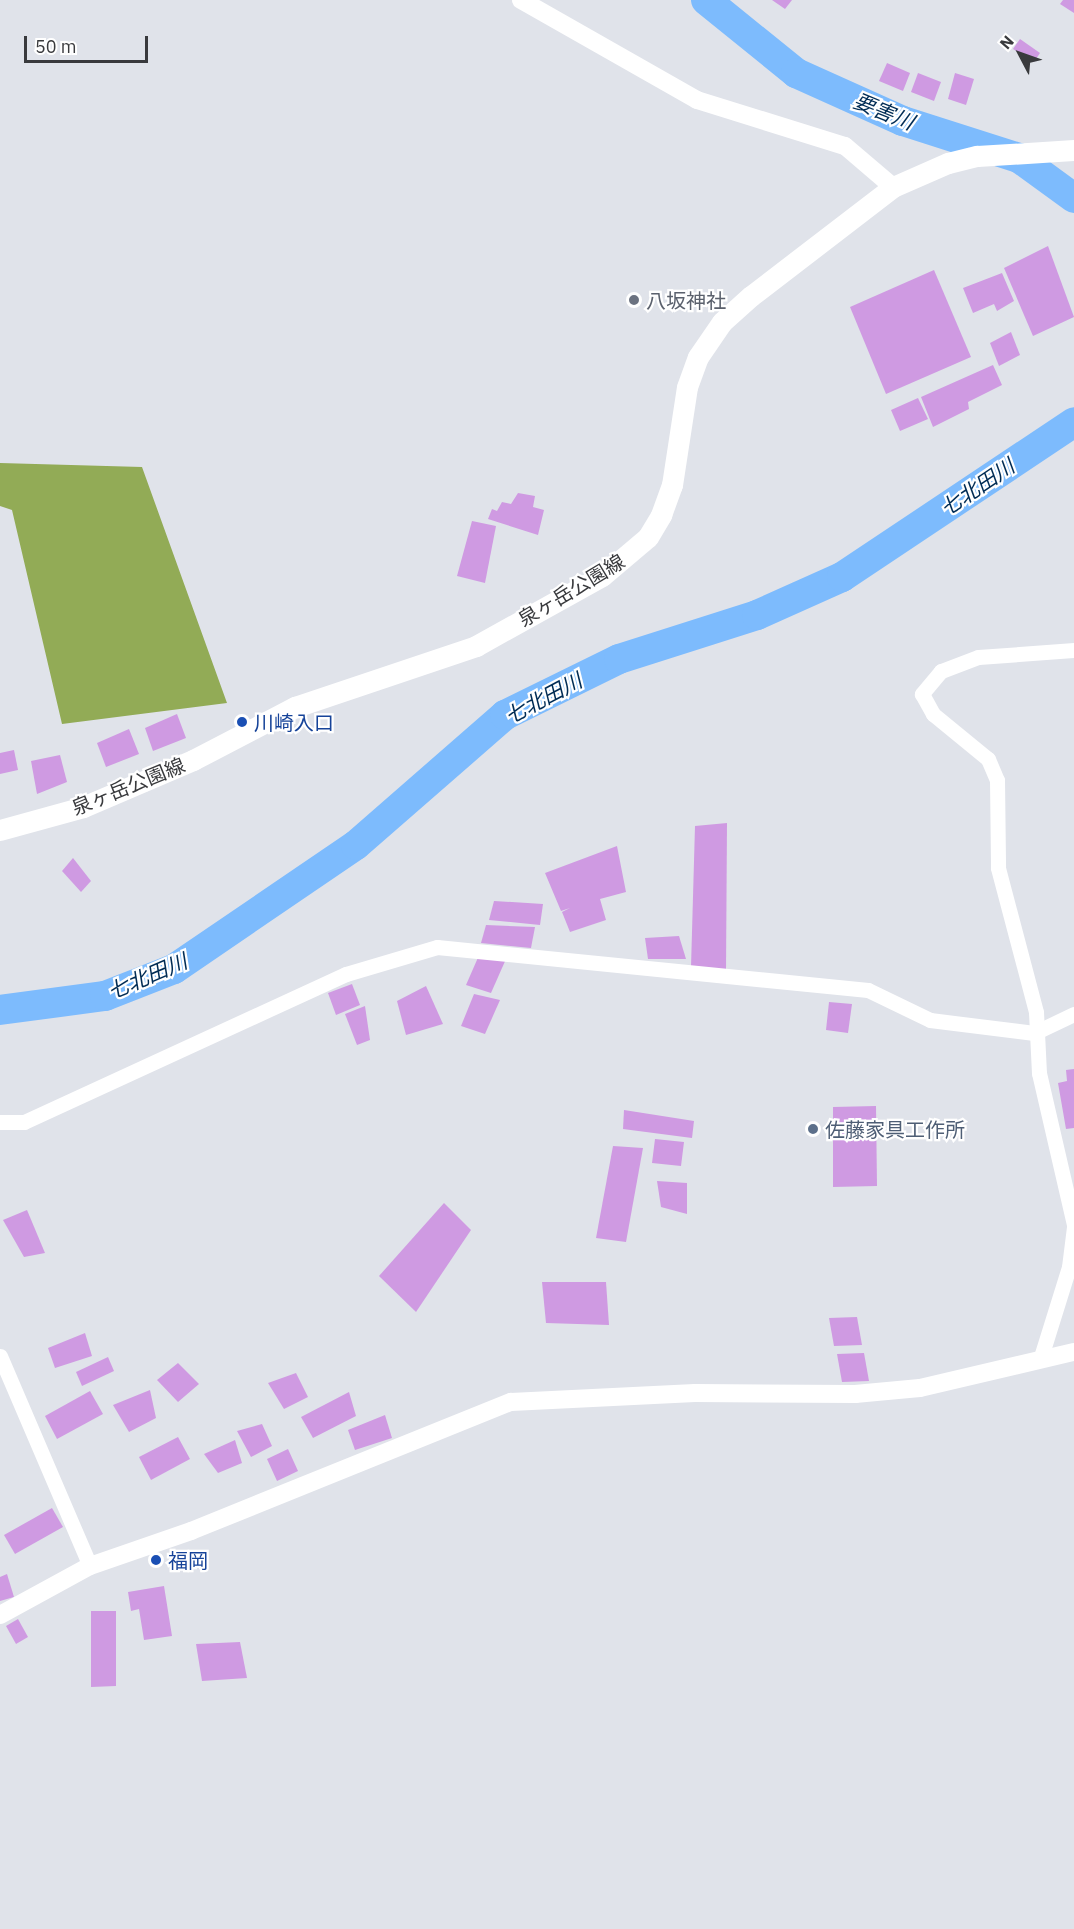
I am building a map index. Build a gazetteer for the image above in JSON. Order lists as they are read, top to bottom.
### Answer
{
  "streets": {
    "main road": ["泉ヶ岳公園線"]
  },
  "water": ["要害川", "七北田川"],
  "places": [
    "八坂神社",
    "川崎入口",
    "佐藤家具工作所",
    "福岡"
  ],
  "scale_bar": "50 m",
  "north": "top left"
}
